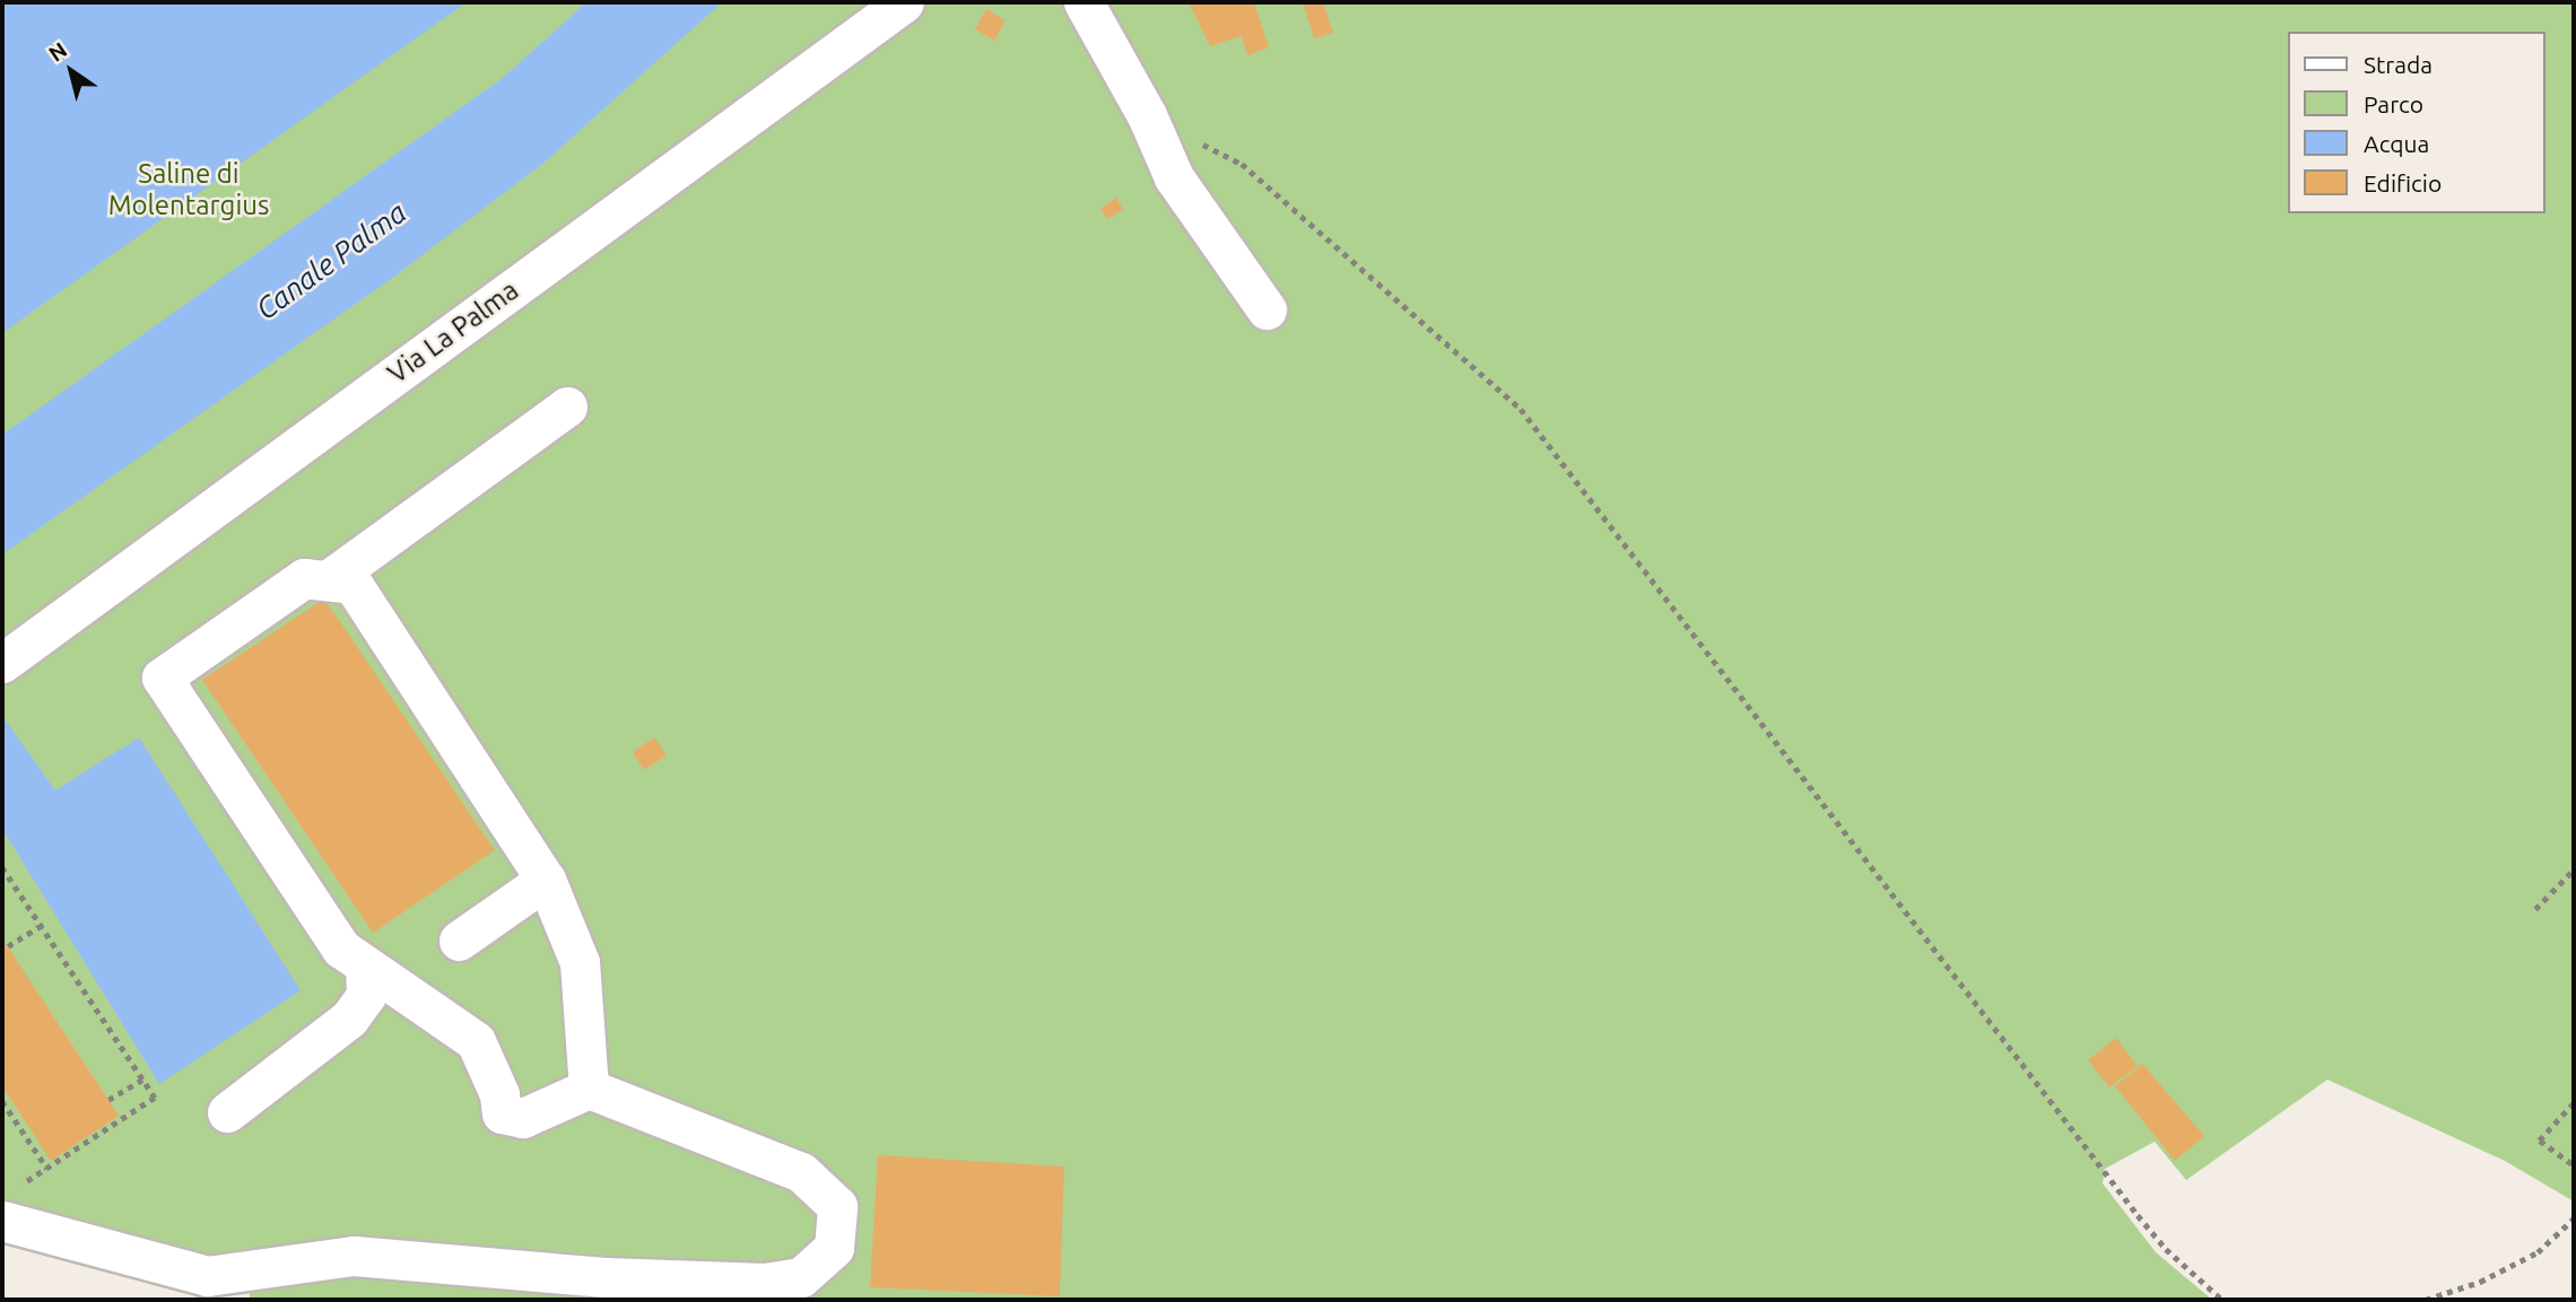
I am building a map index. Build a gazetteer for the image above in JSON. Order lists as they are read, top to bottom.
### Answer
{
  "streets": {
    "street": ["Via La Palma"]
  },
  "water": ["Canale Palma"],
  "parks": ["Saline di Molentargius"],
  "legend": [
    "Strada",
    "Parco",
    "Acqua",
    "Edificio"
  ],
  "north": "top left"
}
